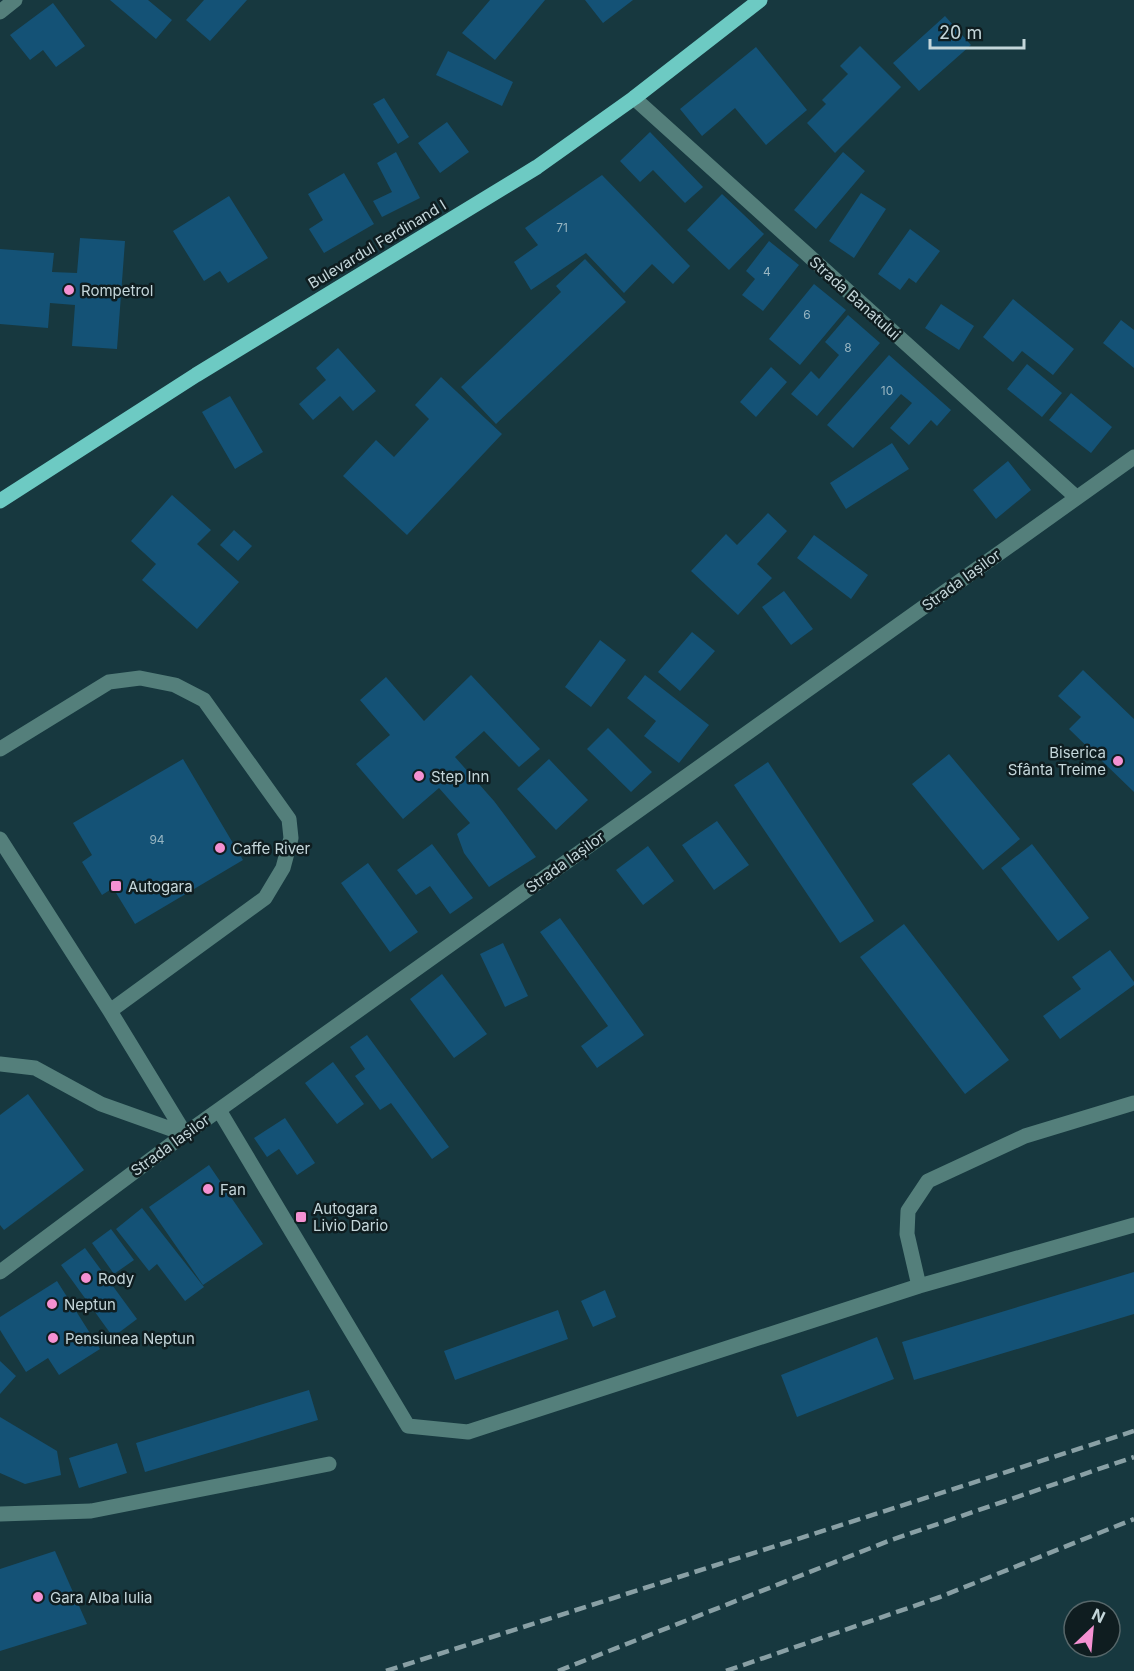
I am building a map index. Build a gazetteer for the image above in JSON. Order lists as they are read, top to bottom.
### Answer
{
  "streets": {
    "main road": ["Bulevardul Ferdinand I"],
    "street": ["Strada Banatului", "Strada Iașilor"]
  },
  "crossings": [
    ["Bulevardul Ferdinand I", "Strada Banatului"],
    ["Strada Banatului", "Strada Iașilor"]
  ],
  "places": {
    "other": [
      "Rompetrol",
      "Biserica Sfânta Treime",
      "Step Inn",
      "Caffe River",
      "Fan",
      "Rody",
      "Neptun",
      "Pensiunea Neptun",
      "Gara Alba Iulia"
    ],
    "transit": ["Autogara", "Autogara Livio Dario"]
  },
  "house_numbers": [
    "71",
    "4",
    "6",
    "8",
    "10",
    "94"
  ],
  "scale_bar": "20 m",
  "north": "top right"
}
